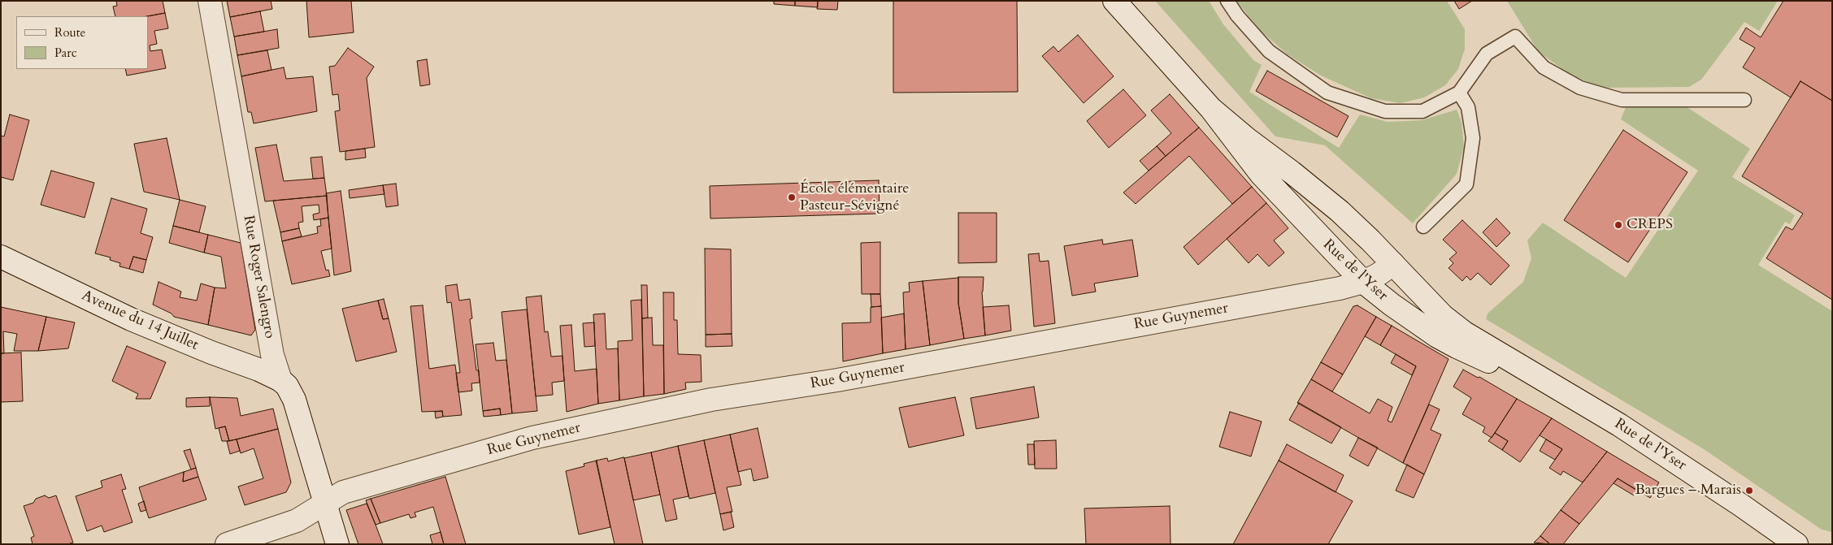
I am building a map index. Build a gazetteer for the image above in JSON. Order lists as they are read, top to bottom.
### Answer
{
  "streets": {
    "street": [
      "Rue de l'Yser",
      "Rue Roger Salengro",
      "Rue Guynemer",
      "Avenue du 14 Juillet"
    ]
  },
  "crossings": [
    ["Rue de l'Yser", "Rue Guynemer"],
    ["Rue Roger Salengro", "Rue Guynemer"],
    ["Rue Roger Salengro", "Avenue du 14 Juillet"]
  ],
  "places": ["École élémentaire Pasteur-Sévigné", "CREPS", "Bargues – Marais"],
  "legend": ["Route", "Parc"]
}
